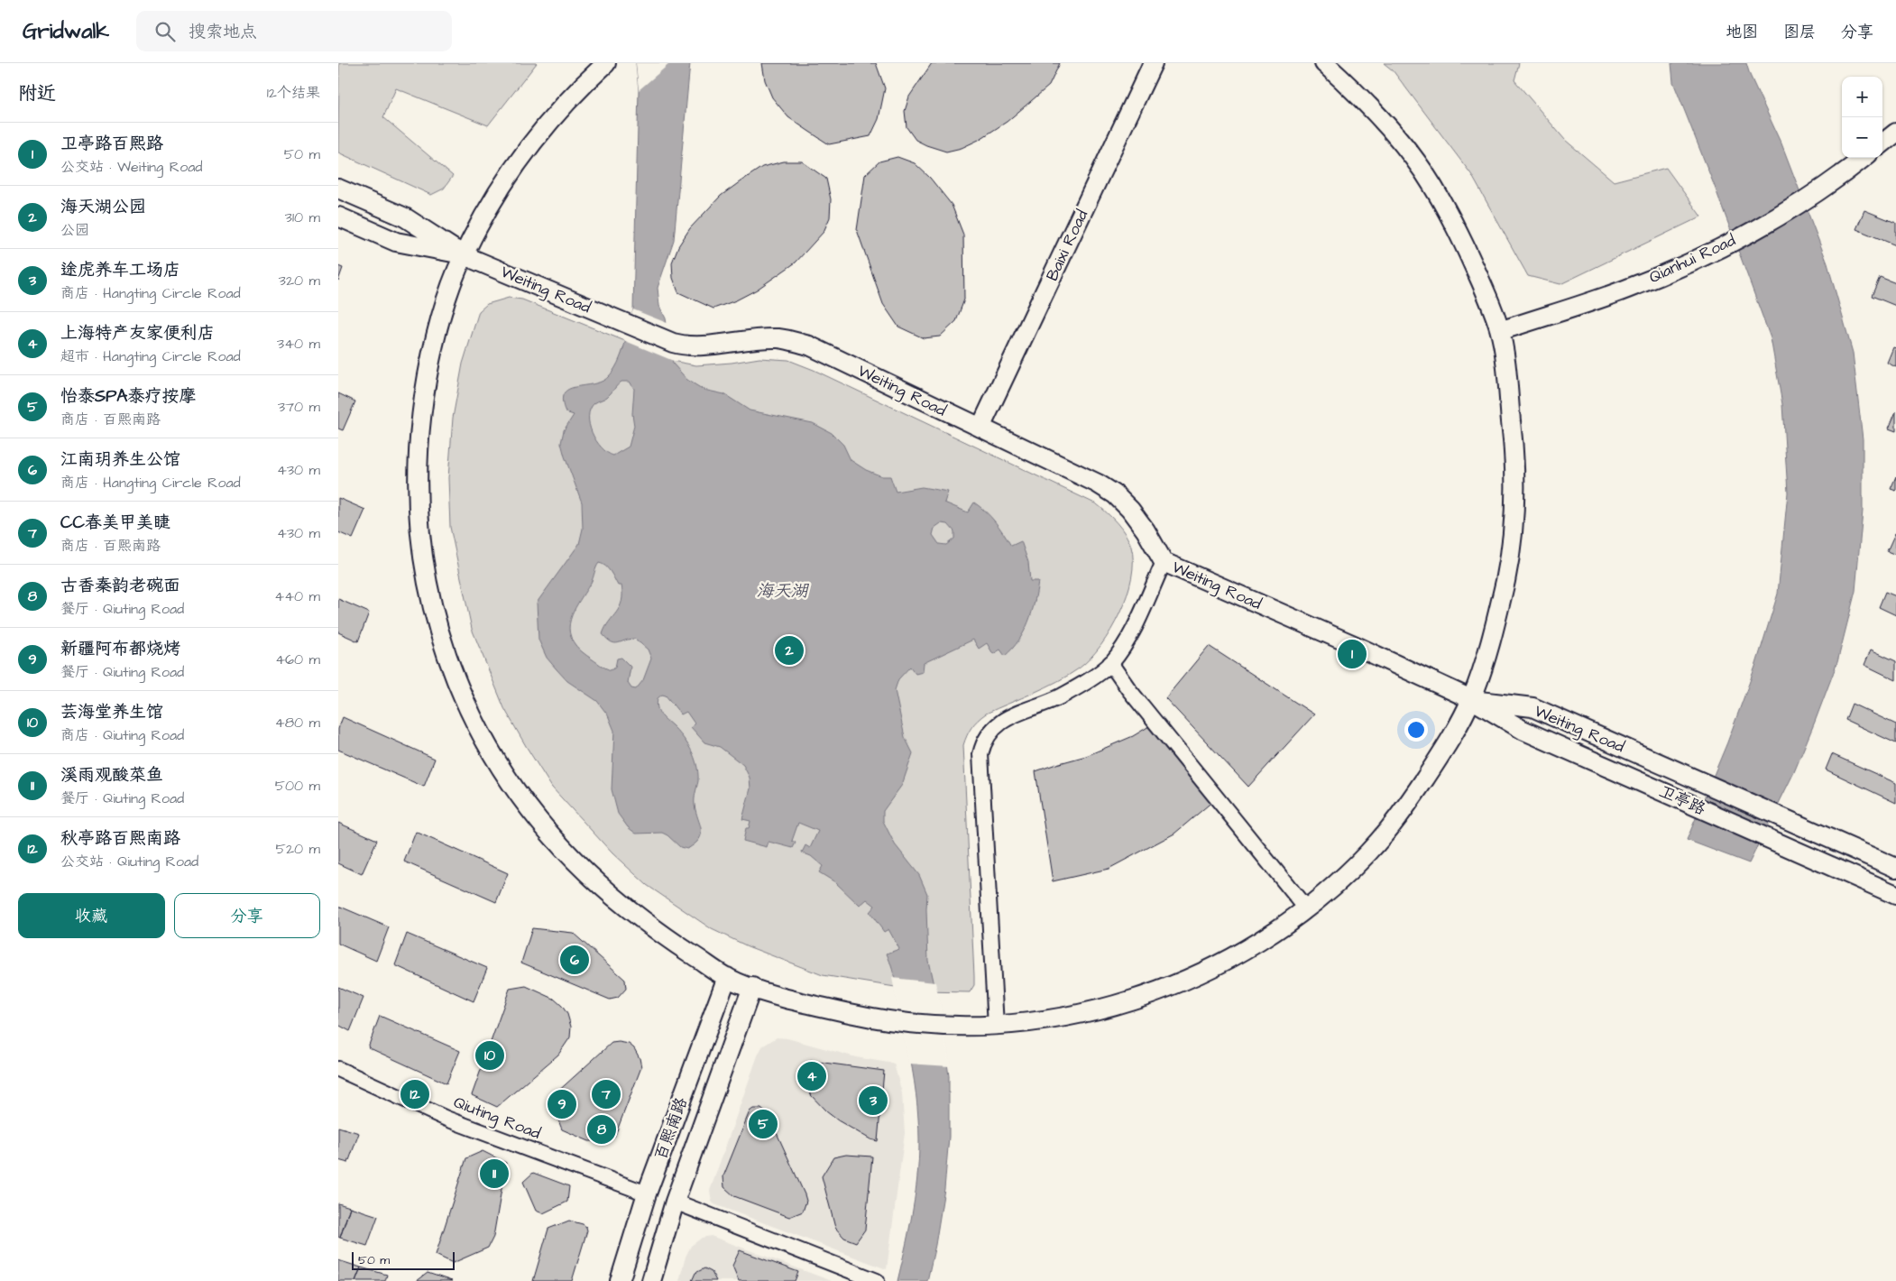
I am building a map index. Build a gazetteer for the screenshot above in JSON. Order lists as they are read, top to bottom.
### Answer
{
  "streets": {
    "street": [
      "Baixi Road",
      "Qianhui Road",
      "Weiting Road",
      "卫亭路",
      "Qiuting Road",
      "百熙南路"
    ]
  },
  "crossings": [
    ["Baixi Road", "Weiting Road"],
    ["Weiting Road", "卫亭路"],
    ["Qiuting Road", "百熙南路"]
  ],
  "water": ["海天湖"],
  "scale_bar": "50 m",
  "page": {
    "header": "Gridwalk",
    "search": "搜索地点",
    "nav": ["地图", "图层", "分享"],
    "heading": ["附近", "12个结果"],
    "map_buttons": ["+", "−"],
    "list": [
      {
        "mark": "1",
        "name": "卫亭路百熙路",
        "note": "公交站 · Weiting Road",
        "value": "50 m"
      },
      {
        "mark": "2",
        "name": "海天湖公园",
        "note": "公园",
        "value": "310 m"
      },
      {
        "mark": "3",
        "name": "途虎养车工场店",
        "note": "商店 · Hangting Circle Road",
        "value": "320 m"
      },
      {
        "mark": "4",
        "name": "上海特产友家便利店",
        "note": "超市 · Hangting Circle Road",
        "value": "340 m"
      },
      {
        "mark": "5",
        "name": "怡泰SPA泰疗按摩",
        "note": "商店 · 百熙南路",
        "value": "370 m"
      },
      {
        "mark": "6",
        "name": "江南玥养生公馆",
        "note": "商店 · Hangting Circle Road",
        "value": "430 m"
      },
      {
        "mark": "7",
        "name": "CC春美甲美睫",
        "note": "商店 · 百熙南路",
        "value": "430 m"
      },
      {
        "mark": "8",
        "name": "古香秦韵老碗面",
        "note": "餐厅 · Qiuting Road",
        "value": "440 m"
      },
      {
        "mark": "9",
        "name": "新疆阿布都烧烤",
        "note": "餐厅 · Qiuting Road",
        "value": "460 m"
      },
      {
        "mark": "10",
        "name": "芸海堂养生馆",
        "note": "商店 · Qiuting Road",
        "value": "480 m"
      },
      {
        "mark": "11",
        "name": "溪雨观酸菜鱼",
        "note": "餐厅 · Qiuting Road",
        "value": "500 m"
      },
      {
        "mark": "12",
        "name": "秋亭路百熙南路",
        "note": "公交站 · Qiuting Road",
        "value": "520 m"
      }
    ],
    "pins": [
      "2",
      "1",
      "6",
      "10",
      "4",
      "7",
      "12",
      "3",
      "9",
      "5",
      "8",
      "11"
    ],
    "buttons": ["收藏", "分享"],
    "scale": "50 m"
  }
}
